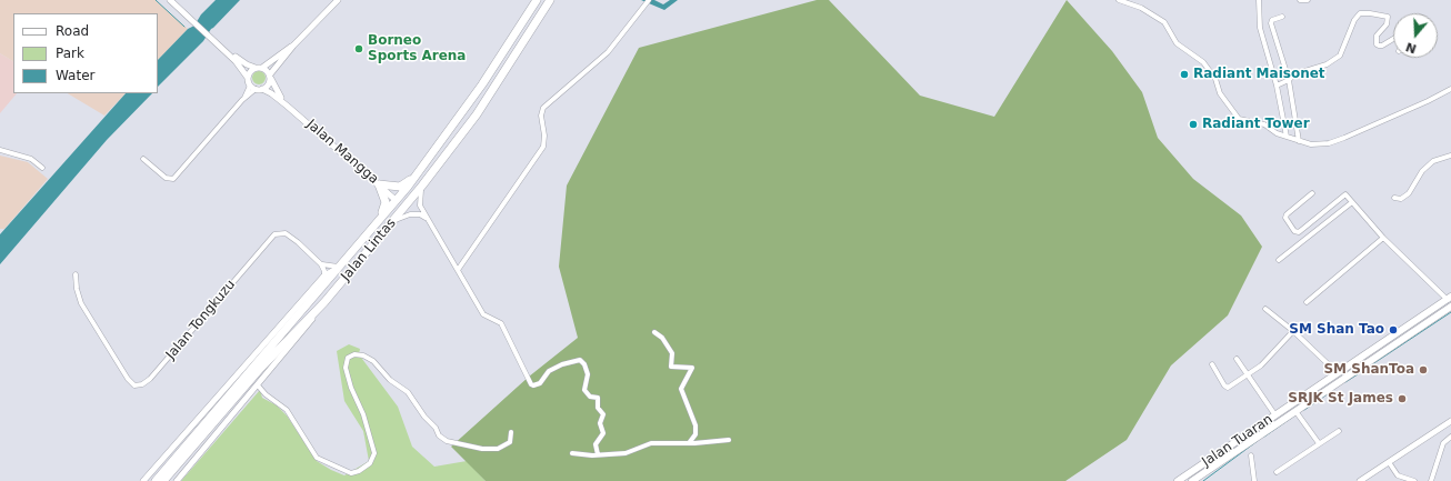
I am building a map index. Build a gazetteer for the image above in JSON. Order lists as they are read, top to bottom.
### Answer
{
  "streets": {
    "highway": ["Jalan Lintas"],
    "main road": ["Jalan Tuaran"],
    "street": ["Jalan Mangga", "Jalan Tongkuzu"]
  },
  "crossings": [
    ["Jalan Mangga", "Jalan Lintas"]
  ],
  "places": [
    "Borneo Sports Arena",
    "Radiant Maisonet",
    "Radiant Tower",
    "SM Shan Tao",
    "SM ShanToa",
    "SRJK St James"
  ],
  "legend": ["Road", "Park", "Water"],
  "north": "bottom"
}
